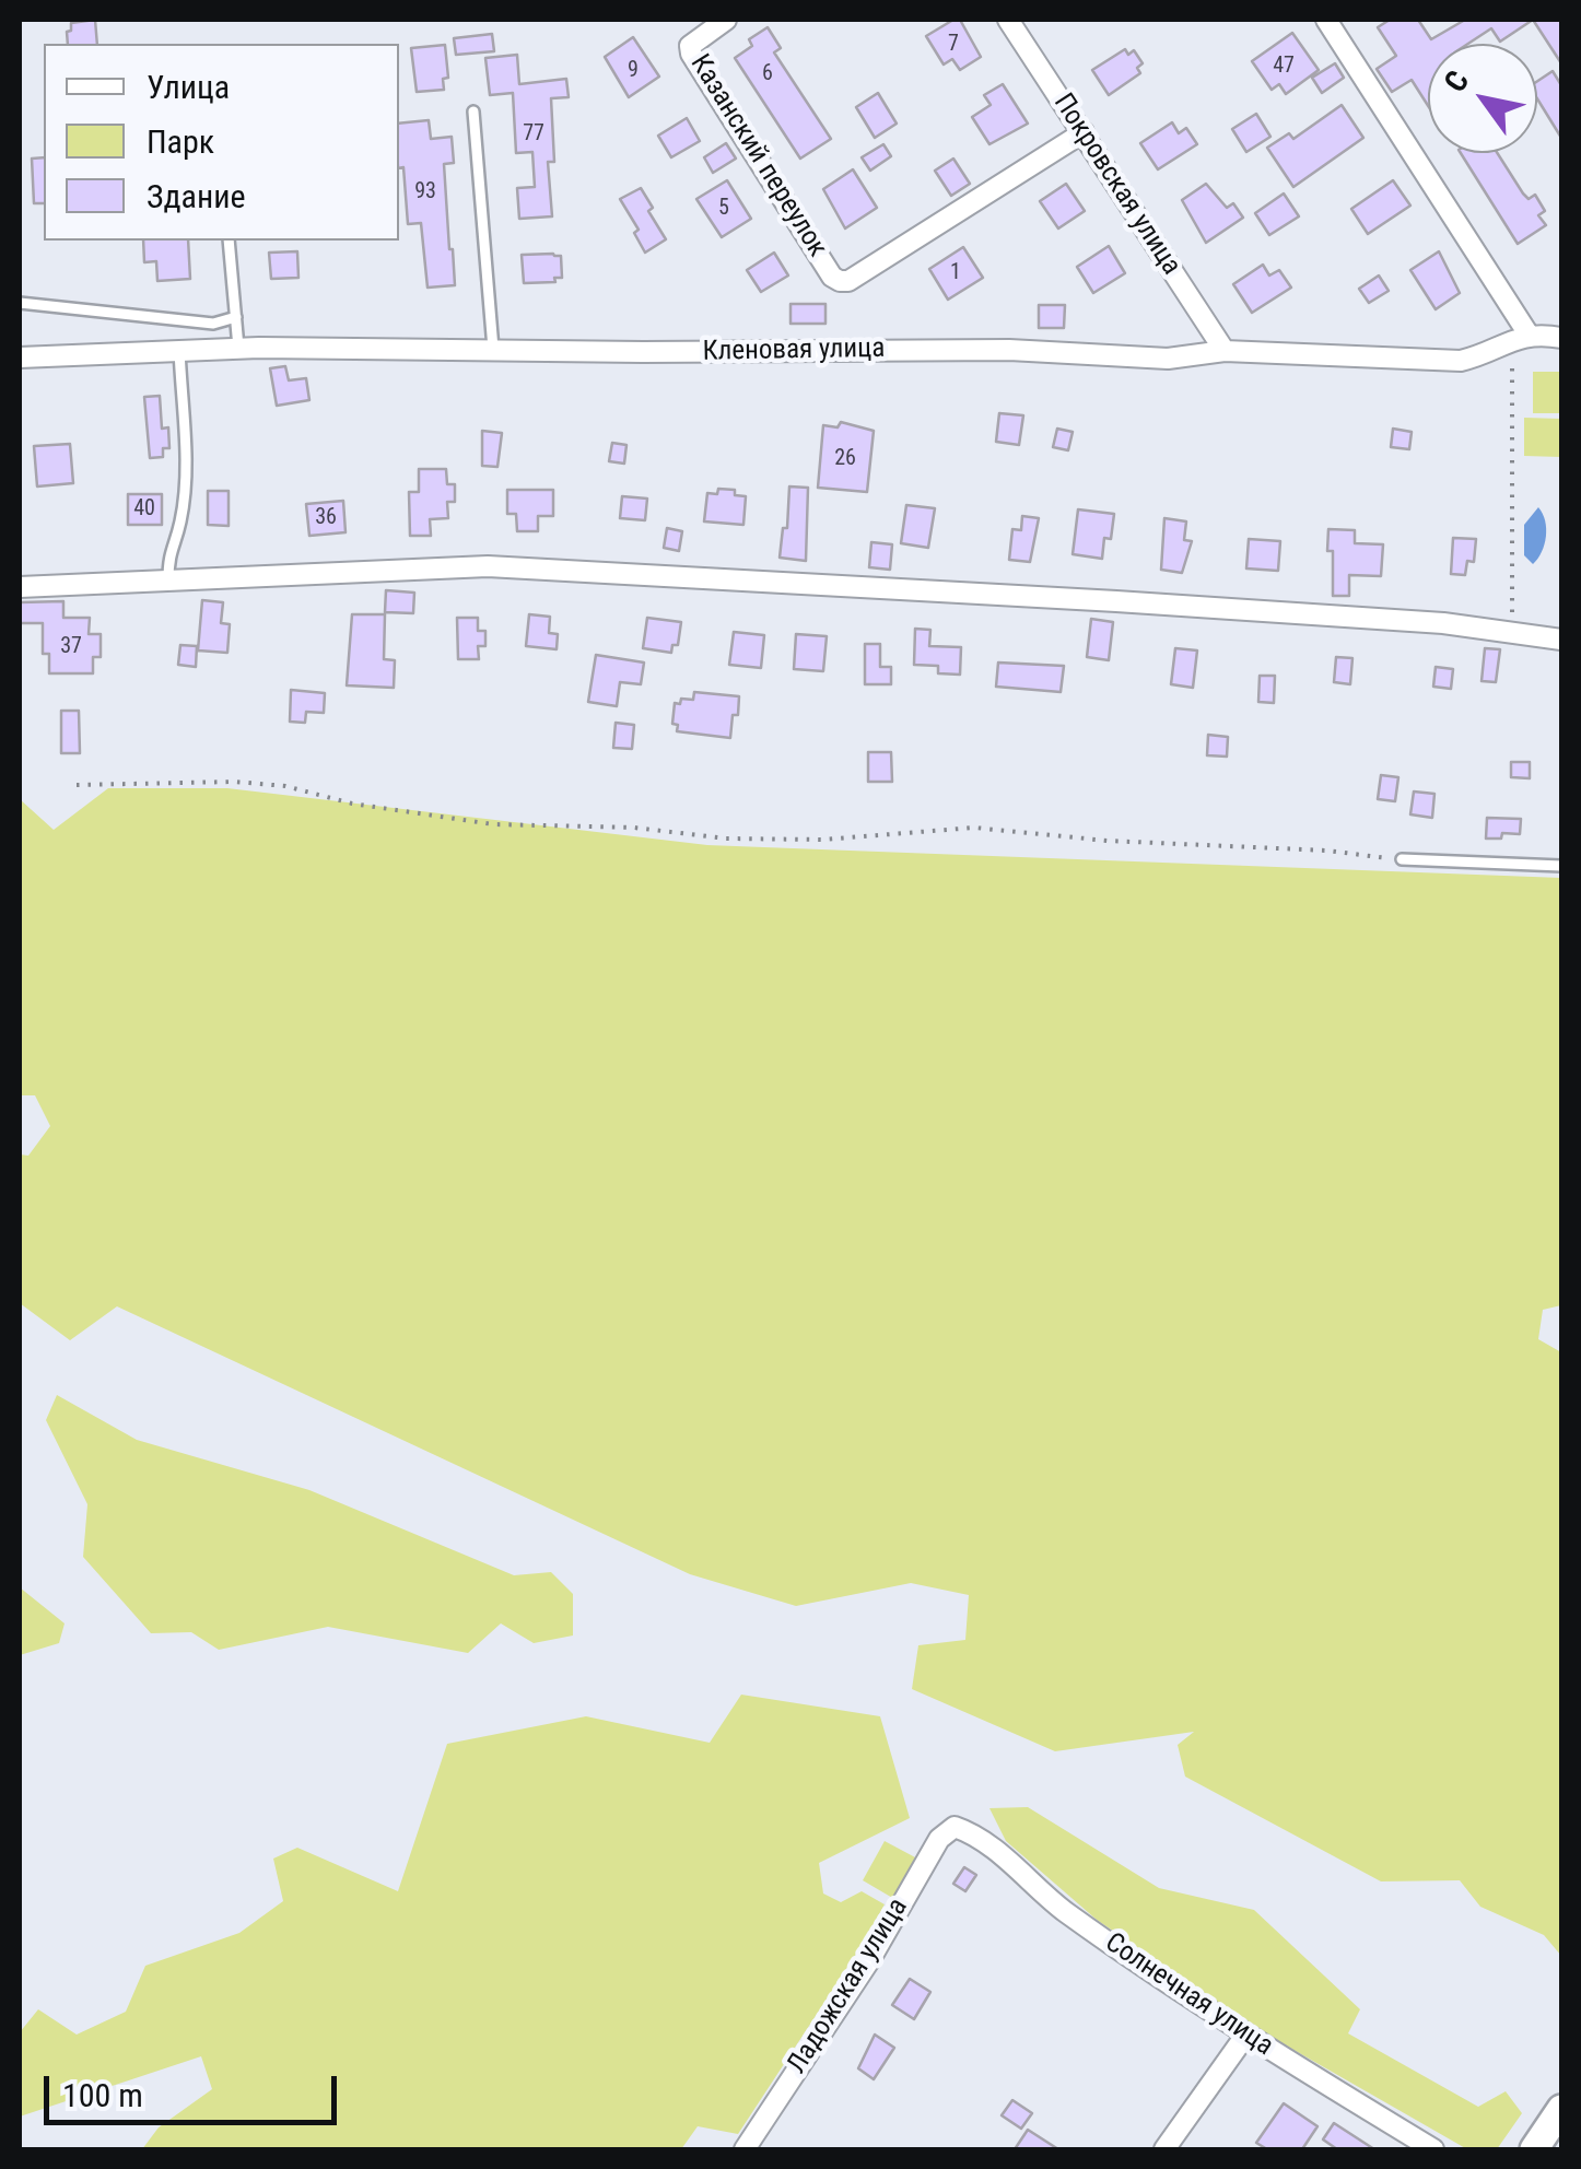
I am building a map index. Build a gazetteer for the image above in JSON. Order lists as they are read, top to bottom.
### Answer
{
  "streets": {
    "street": [
      "Казанский переулок",
      "Покровская улица",
      "Кленовая улица",
      "Ладожская улица",
      "Солнечная улица"
    ]
  },
  "crossings": [
    ["Казанский переулок", "Покровская улица"],
    ["Покровская улица", "Кленовая улица"],
    ["Ладожская улица", "Солнечная улица"]
  ],
  "house_numbers": [
    "7",
    "47",
    "9",
    "6",
    "77",
    "93",
    "5",
    "1",
    "26",
    "40",
    "36",
    "37"
  ],
  "legend": ["Улица", "Парк", "Здание"],
  "scale_bar": "100 m",
  "north": "top left"
}
